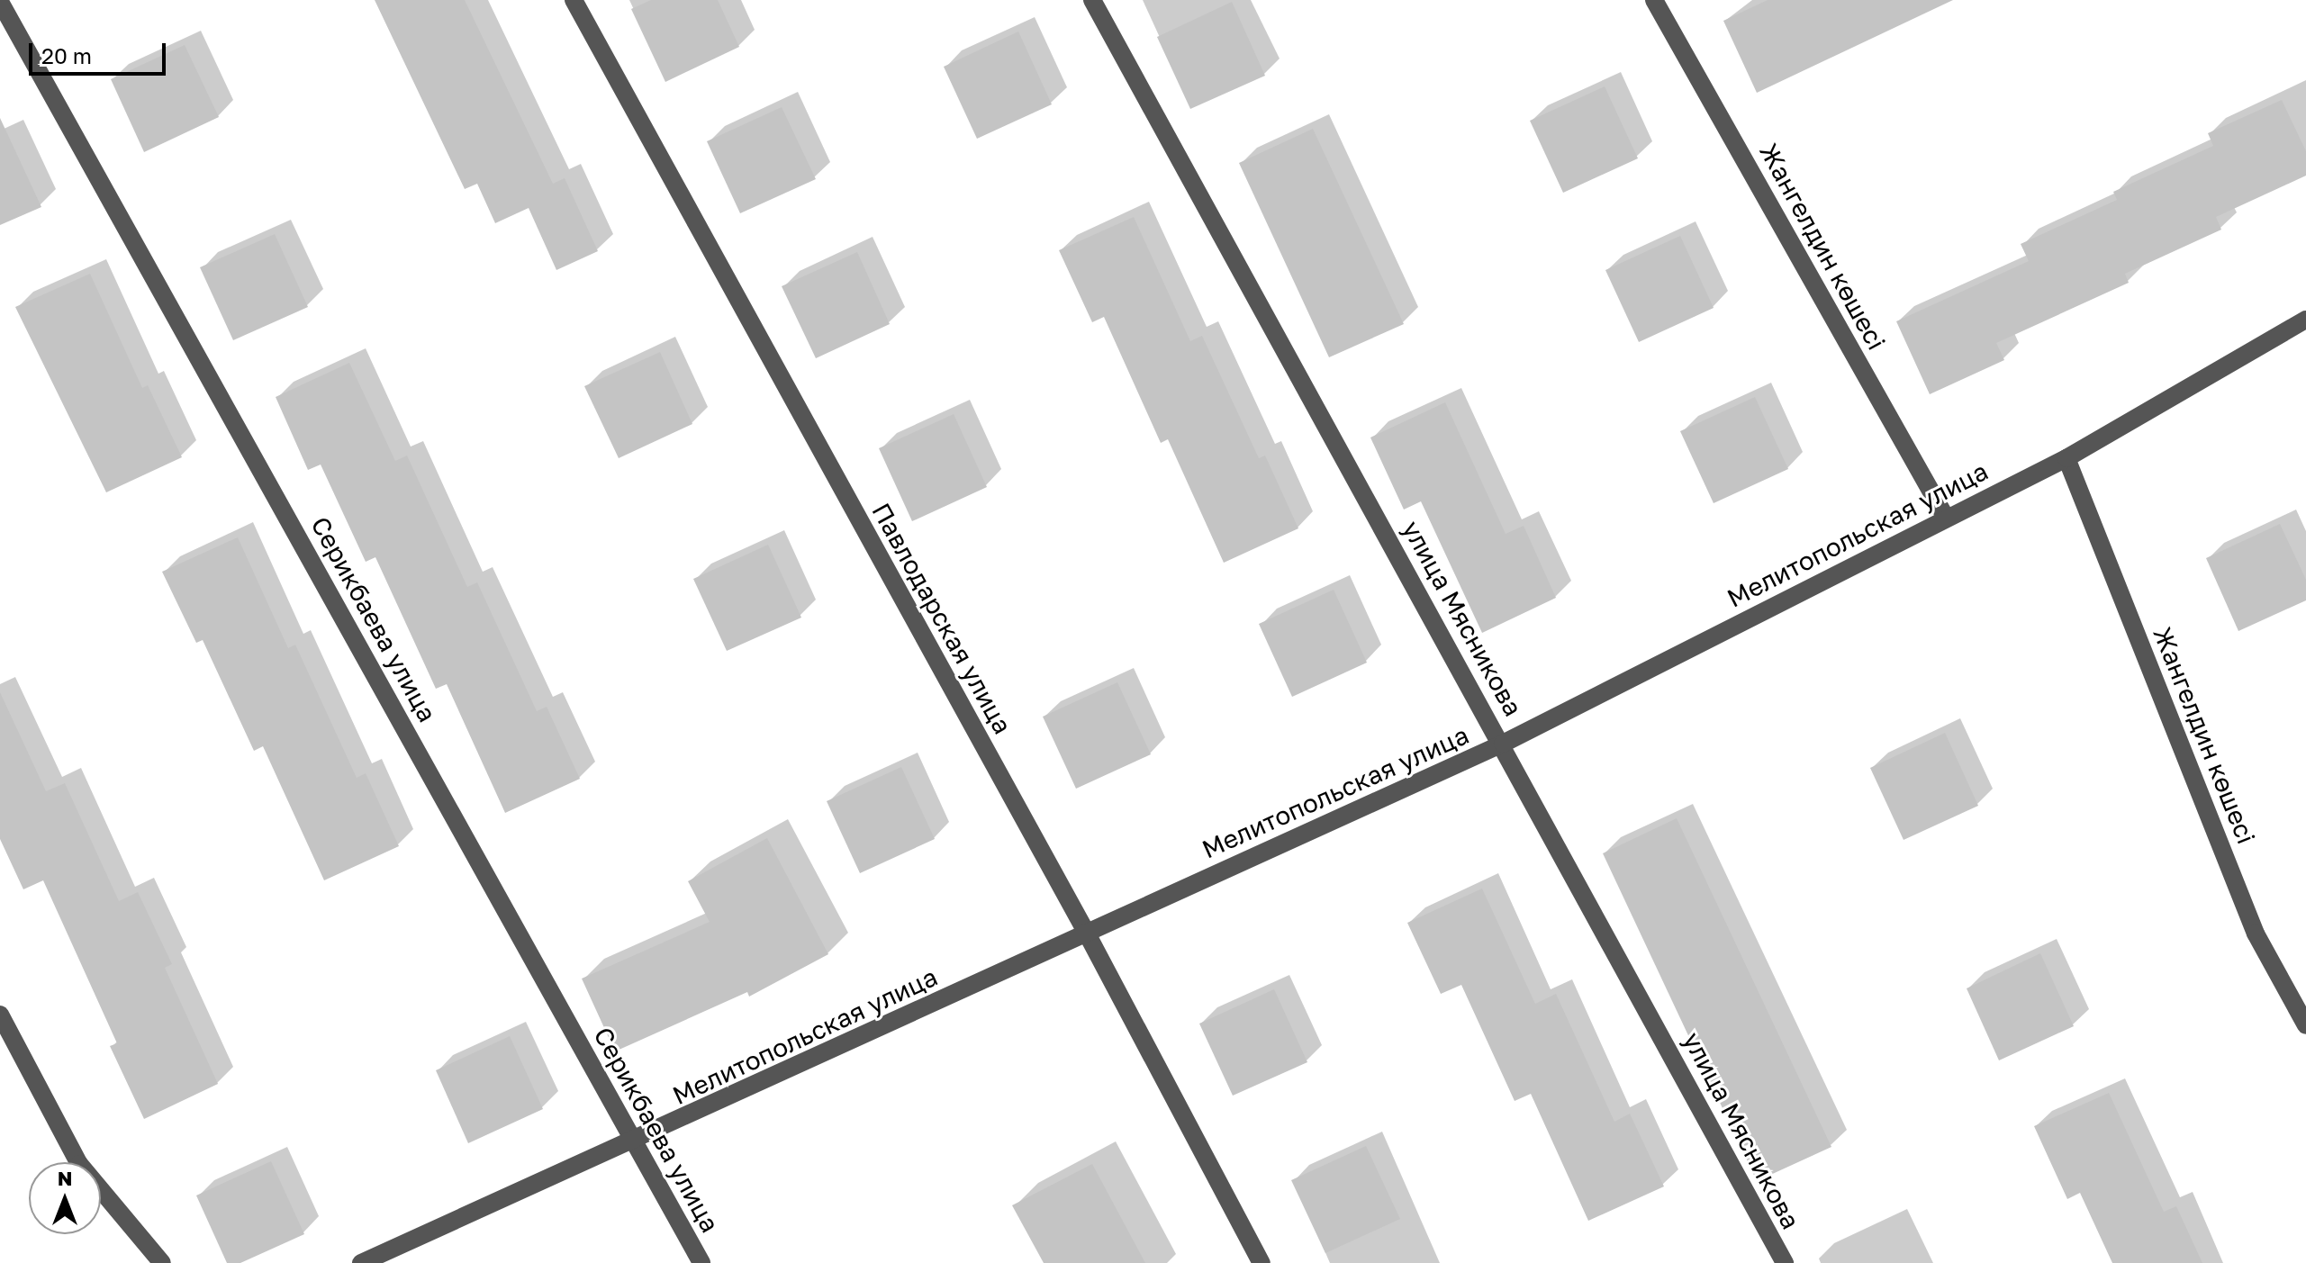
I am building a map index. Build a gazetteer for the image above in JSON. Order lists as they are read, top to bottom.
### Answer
{
  "streets": {
    "street": [
      "Жангелдин көшесі",
      "Мелитопольская улица",
      "Павлодарская улица",
      "улица Мясникова",
      "Серикбаева улица"
    ]
  },
  "crossings": [
    ["Жангелдин көшесі", "Мелитопольская улица"],
    ["Мелитопольская улица", "Павлодарская улица"],
    ["Мелитопольская улица", "улица Мясникова"],
    ["Мелитопольская улица", "Серикбаева улица"]
  ],
  "scale_bar": "20 m",
  "north": "top"
}
